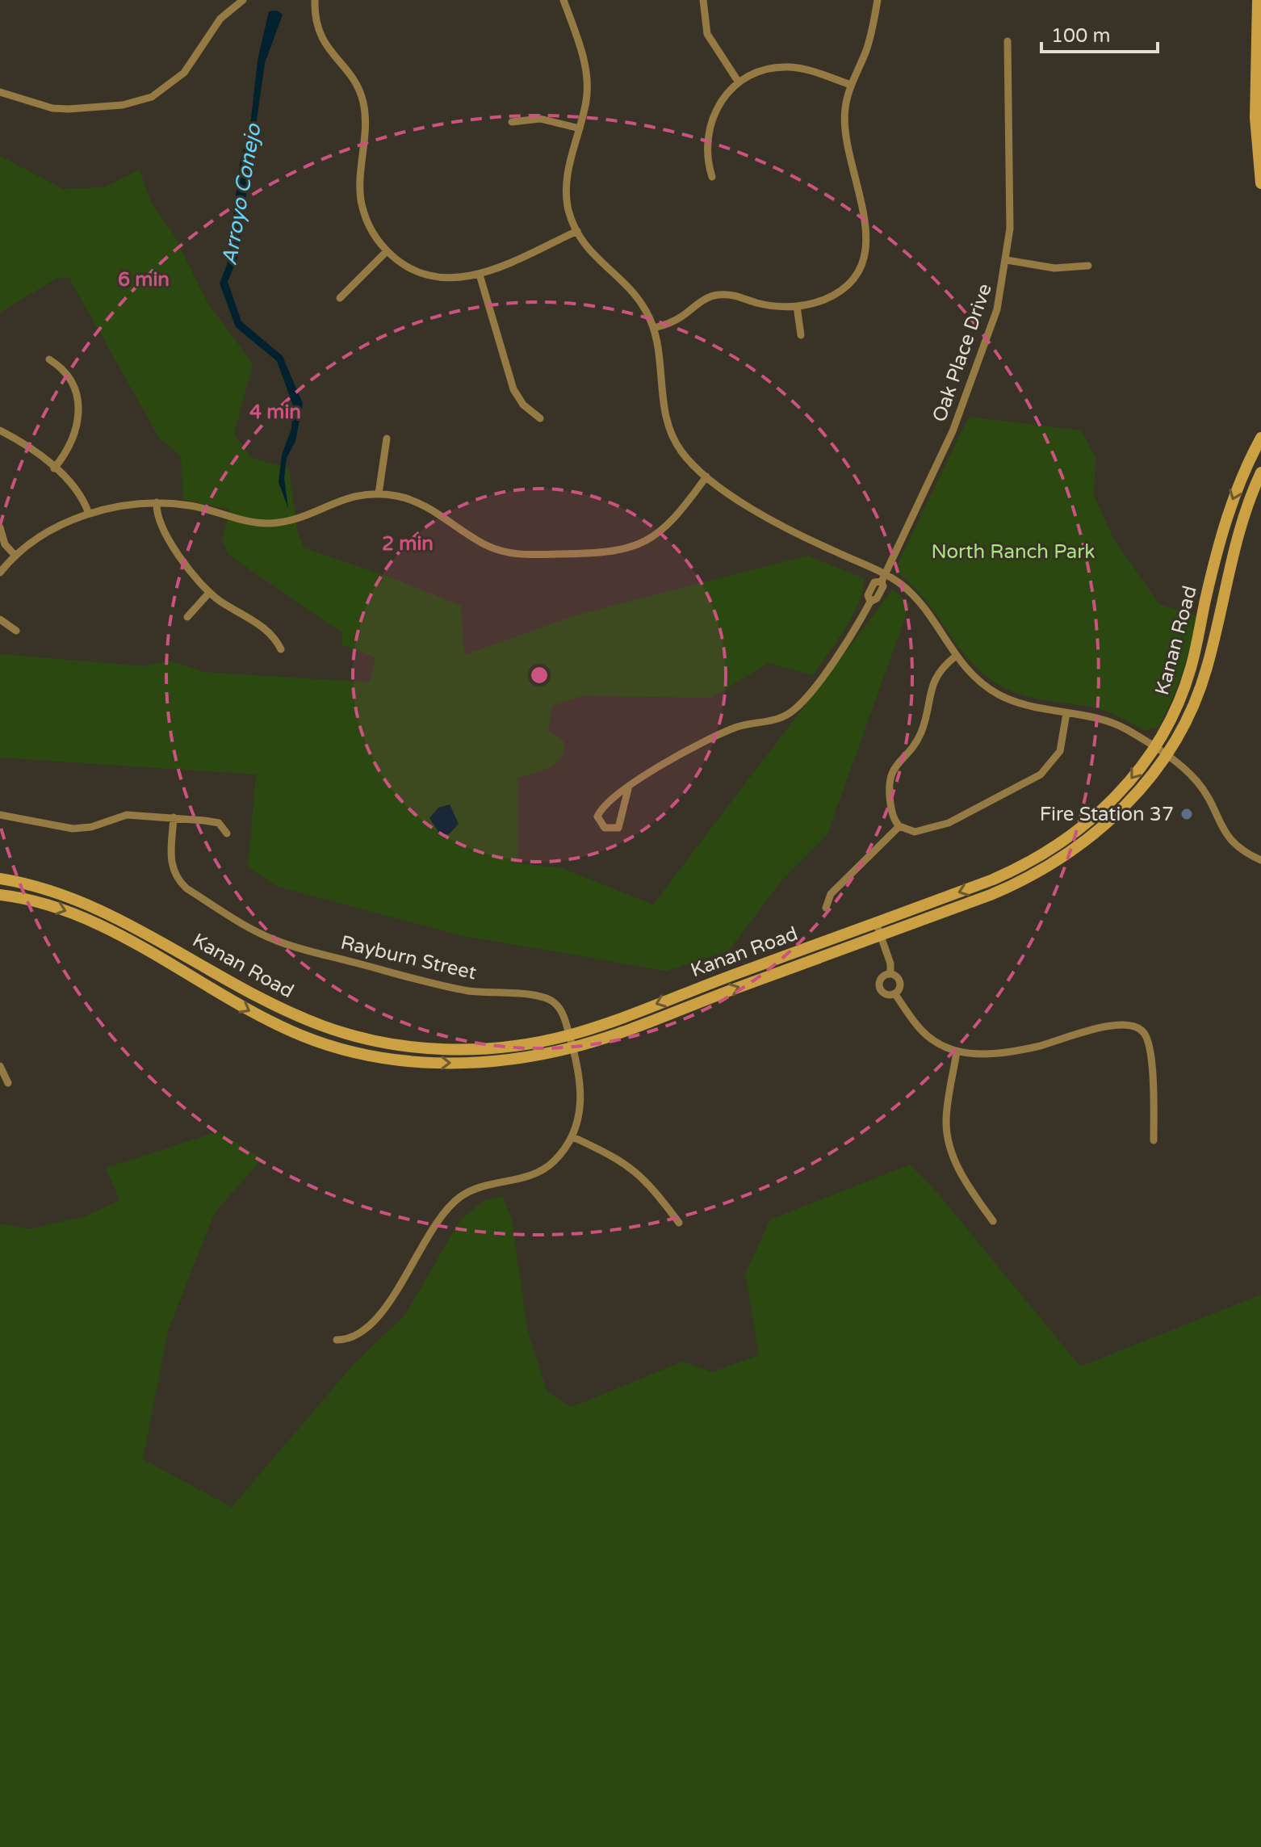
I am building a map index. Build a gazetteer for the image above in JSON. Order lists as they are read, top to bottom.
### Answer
{
  "streets": {
    "main road": ["Kanan Road"],
    "street": ["Oak Place Drive", "Rayburn Street"]
  },
  "crossings": [
    ["Kanan Road", "Rayburn Street"]
  ],
  "water": ["Arroyo Conejo"],
  "parks": ["North Ranch Park"],
  "places": ["Fire Station 37"],
  "scale_bar": "100 m",
  "rings": ["6 min", "4 min", "2 min"]
}
